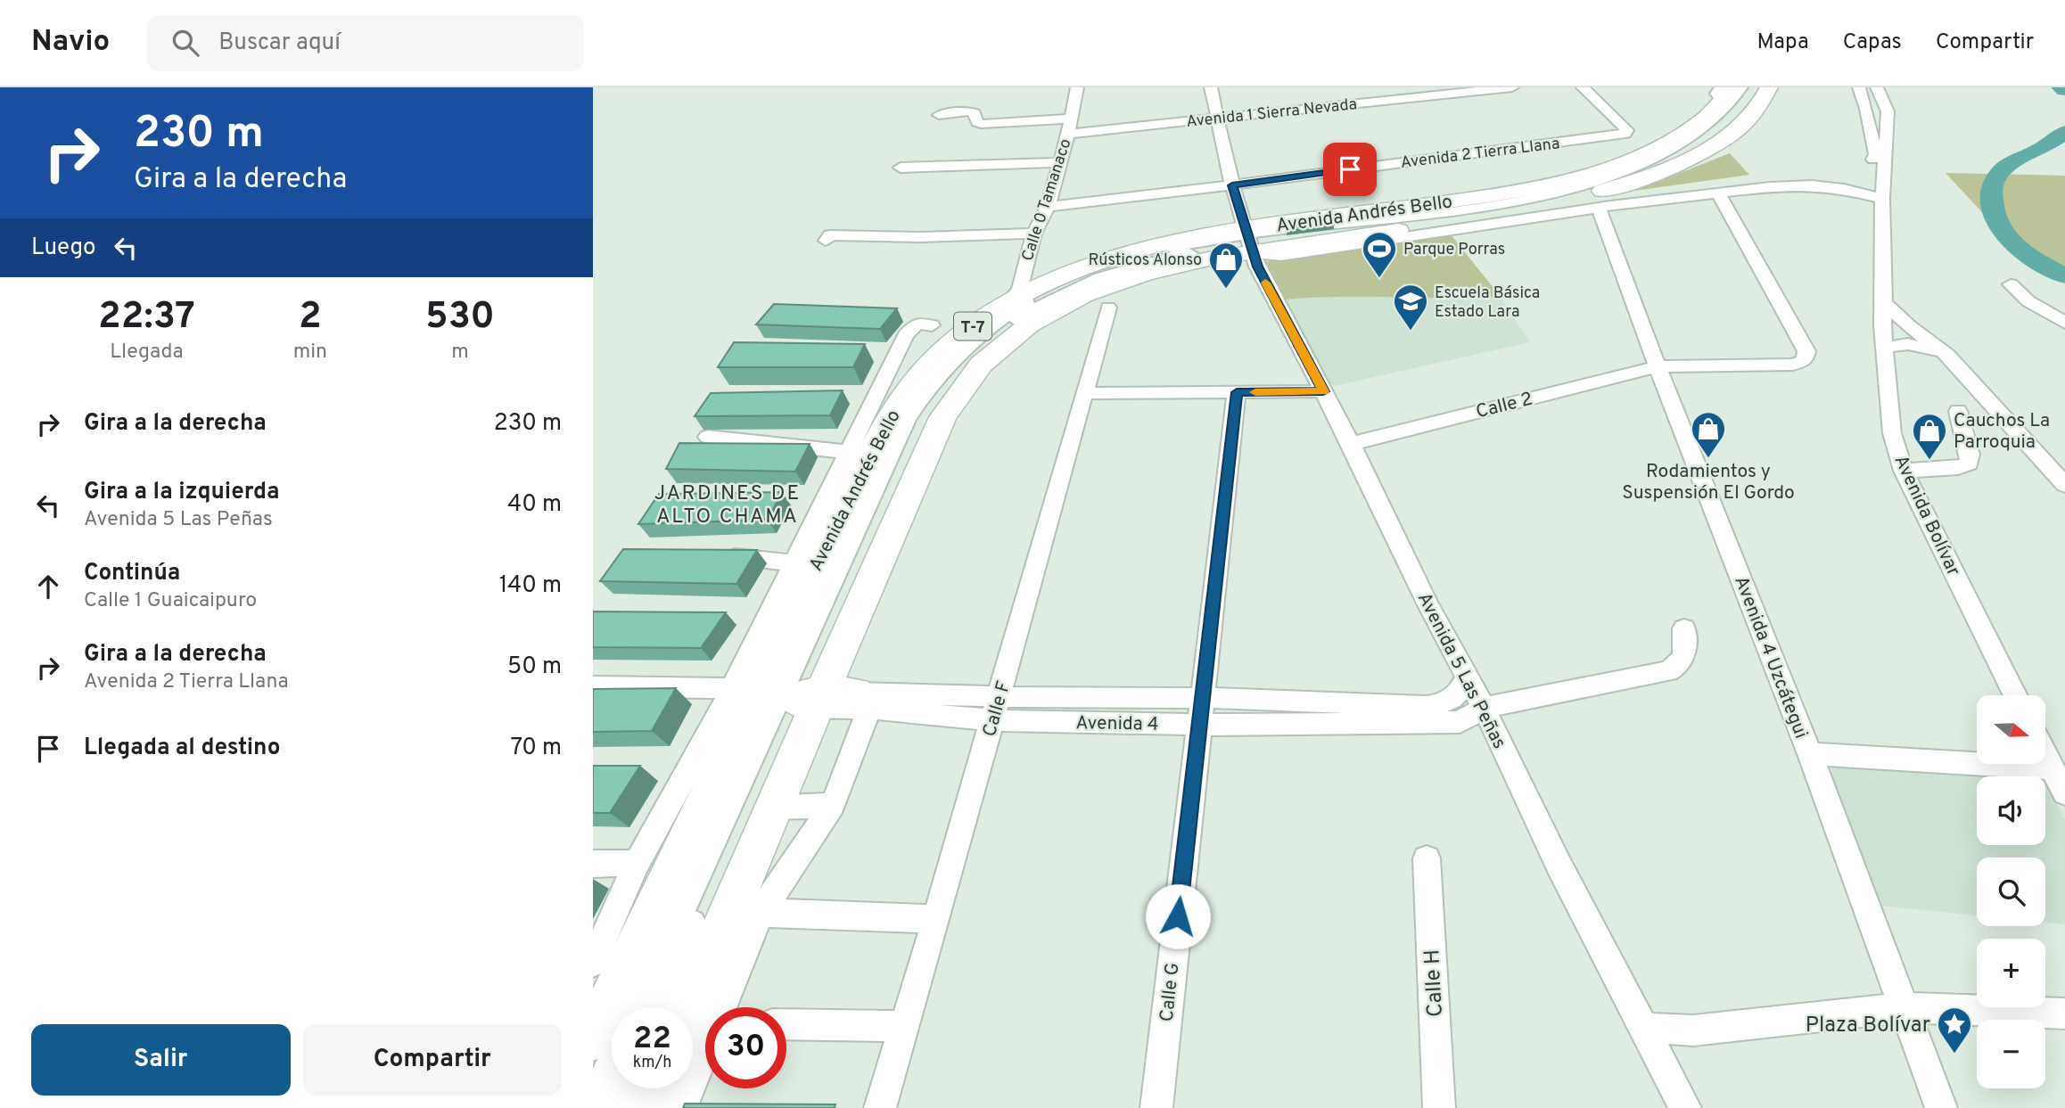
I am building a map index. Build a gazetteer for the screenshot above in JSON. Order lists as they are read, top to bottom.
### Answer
{
  "streets": {
    "highway": ["Avenida Andrés Bello", "T-7"],
    "street": [
      "Avenida 1 Sierra Nevada",
      "Avenida 2 Tierra Llana",
      "Calle 0 Tamanaco",
      "Calle 2",
      "Avenida Bolívar",
      "Avenida 4 Uzcátegui",
      "Avenida 5 Las Peñas",
      "Calle F",
      "Avenida 4",
      "Calle H",
      "Calle G"
    ]
  },
  "crossings": [
    ["Avenida 1 Sierra Nevada", "Calle 0 Tamanaco"],
    ["Avenida 1 Sierra Nevada", "Avenida 5 Las Peñas"],
    ["Avenida 2 Tierra Llana", "Calle 0 Tamanaco"],
    ["Avenida 2 Tierra Llana", "Avenida 5 Las Peñas"],
    ["Calle 0 Tamanaco", "Avenida Andrés Bello"],
    ["Avenida Andrés Bello", "Avenida 4 Uzcátegui"],
    ["Avenida Andrés Bello", "Avenida 5 Las Peñas"],
    ["Avenida Andrés Bello", "Avenida 4"],
    ["Calle 2", "Avenida 4 Uzcátegui"],
    ["Calle 2", "Avenida 5 Las Peñas"],
    ["Avenida 5 Las Peñas", "Avenida 4"],
    ["Calle F", "Avenida 4"],
    ["Avenida 4", "Calle G"]
  ],
  "districts": ["JARDINES DE ALTO CHAMA"],
  "places": {
    "sports": ["Parque Porras"],
    "shop": ["Rústicos Alonso", "Rodamientos y Suspensión El Gordo", "Cauchos La Parroquia"],
    "school or university": ["Escuela Básica Estado Lara"],
    "place": ["Plaza Bolívar"]
  },
  "north": "right",
  "page": {
    "header": "Navio",
    "search": "Buscar aquí",
    "nav": ["Mapa", "Capas", "Compartir"],
    "turn": ["230 m", "Gira a la derecha"],
    "then": "Luego",
    "eta": [
      "22:37",
      "Llegada",
      "2",
      "min",
      "530",
      "m"
    ],
    "list": [
      {
        "name": "Gira a la derecha",
        "value": "230 m"
      },
      {
        "name": "Gira a la izquierda",
        "note": "Avenida 5 Las Peñas",
        "value": "40 m"
      },
      {
        "name": "Continúa",
        "note": "Calle 1 Guaicaipuro",
        "value": "140 m"
      },
      {
        "name": "Gira a la derecha",
        "note": "Avenida 2 Tierra Llana",
        "value": "50 m"
      },
      {
        "name": "Llegada al destino",
        "value": "70 m"
      }
    ],
    "map_buttons": ["+", "−"],
    "speed": "22 km/h",
    "limit": "30",
    "buttons": ["Salir", "Compartir"]
  }
}
